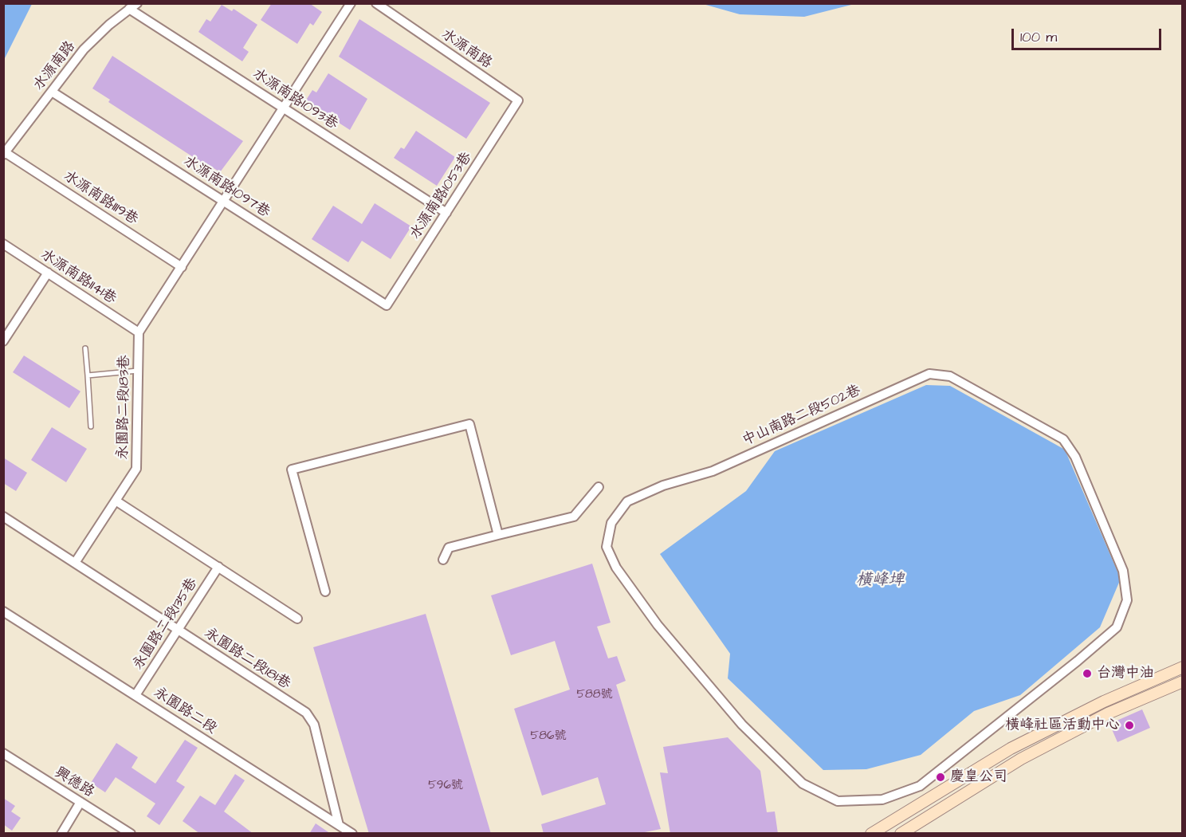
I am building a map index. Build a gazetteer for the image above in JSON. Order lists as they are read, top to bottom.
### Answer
{
  "streets": {
    "street": [
      "水源南路",
      "水源南路1093巷",
      "水源南路1097巷",
      "水源南路1053巷",
      "水源南路1119巷",
      "水源南路1141巷",
      "永園路二段183巷",
      "中山南路二段502巷",
      "永園路二段135巷",
      "永園路二段181巷",
      "永園路二段",
      "興德路"
    ]
  },
  "crossings": [
    ["水源南路", "水源南路1093巷"],
    ["水源南路", "水源南路1097巷"],
    ["水源南路", "水源南路1053巷"],
    ["水源南路", "水源南路1119巷"],
    ["水源南路1093巷", "水源南路1053巷"],
    ["水源南路1097巷", "水源南路1053巷"],
    ["水源南路1141巷", "永園路二段183巷"],
    ["永園路二段183巷", "永園路二段181巷"],
    ["永園路二段135巷", "永園路二段181巷"],
    ["永園路二段135巷", "永園路二段"],
    ["永園路二段181巷", "永園路二段"]
  ],
  "water": ["橫峰埤"],
  "places": ["台灣中油", "橫峰社區活動中心", "慶皇公司"],
  "house_numbers": ["588號", "586號", "596號"],
  "scale_bar": "100 m"
}
